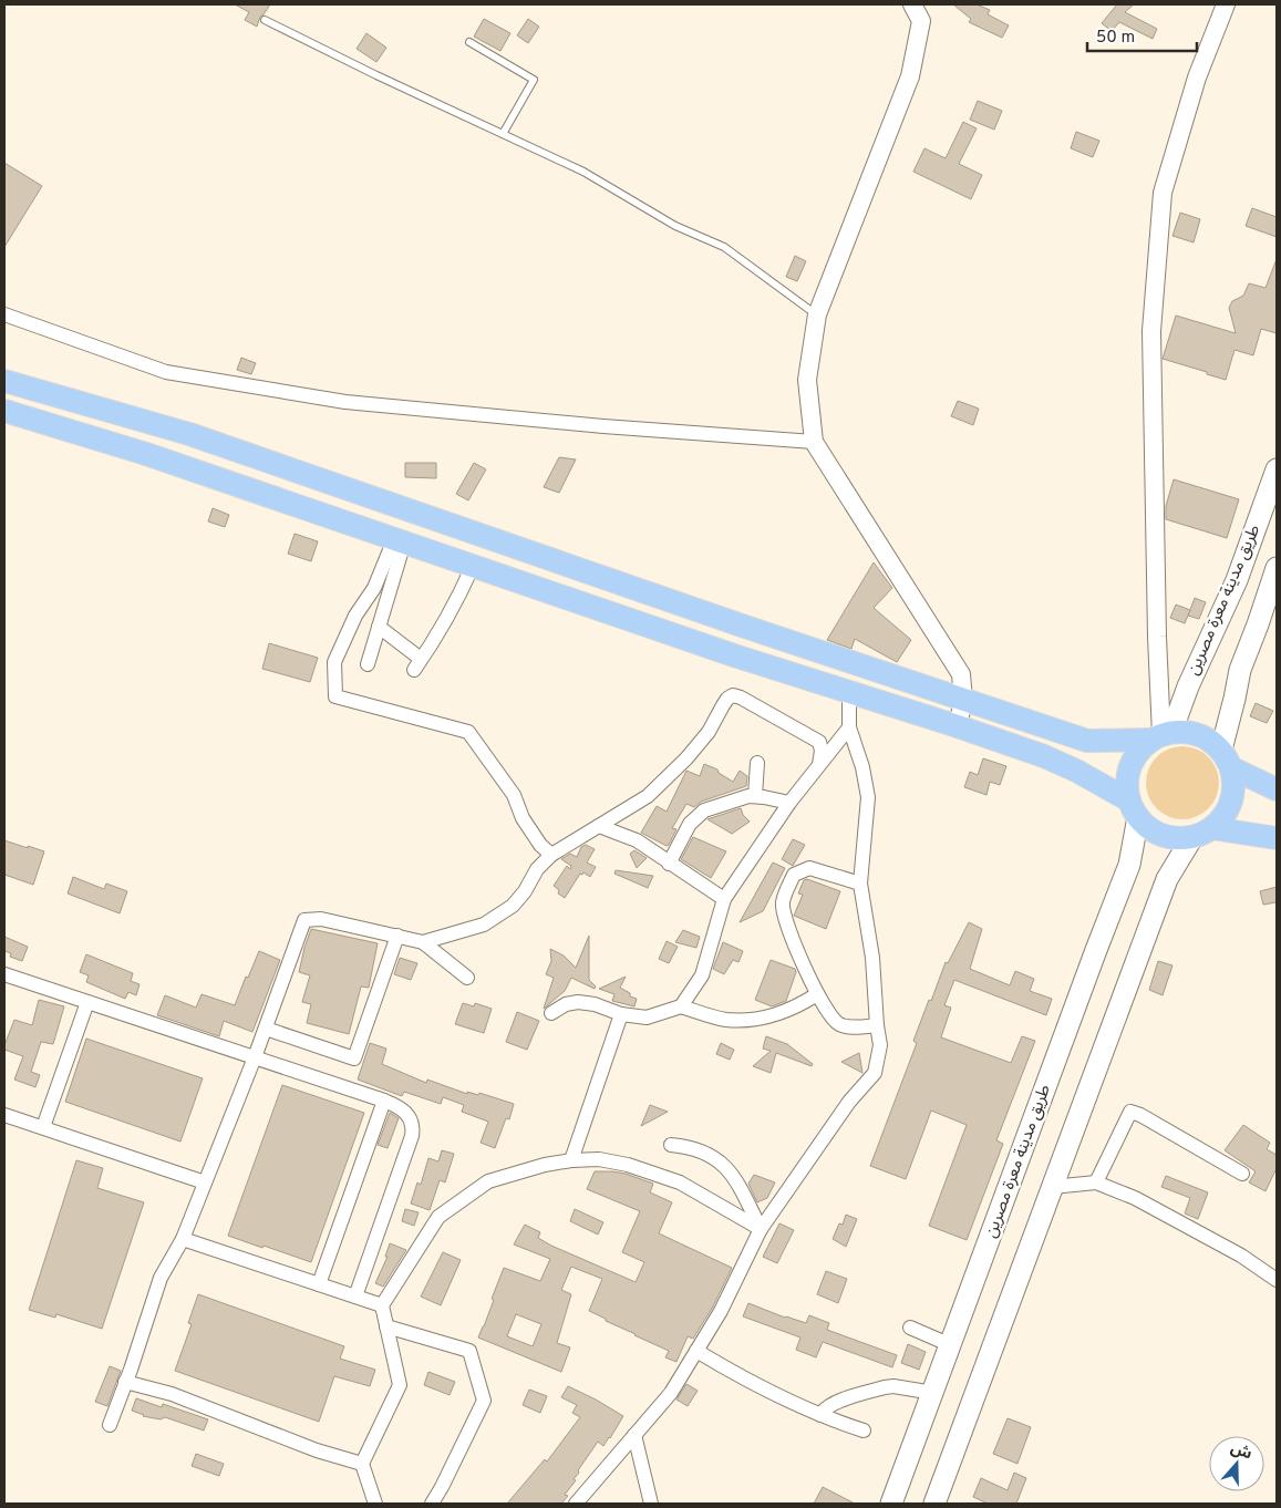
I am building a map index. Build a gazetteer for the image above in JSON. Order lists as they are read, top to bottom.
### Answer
{
  "streets": {
    "main road": ["طريق مدينة معرة مصرين"]
  },
  "scale_bar": "50 m",
  "north": "top"
}
